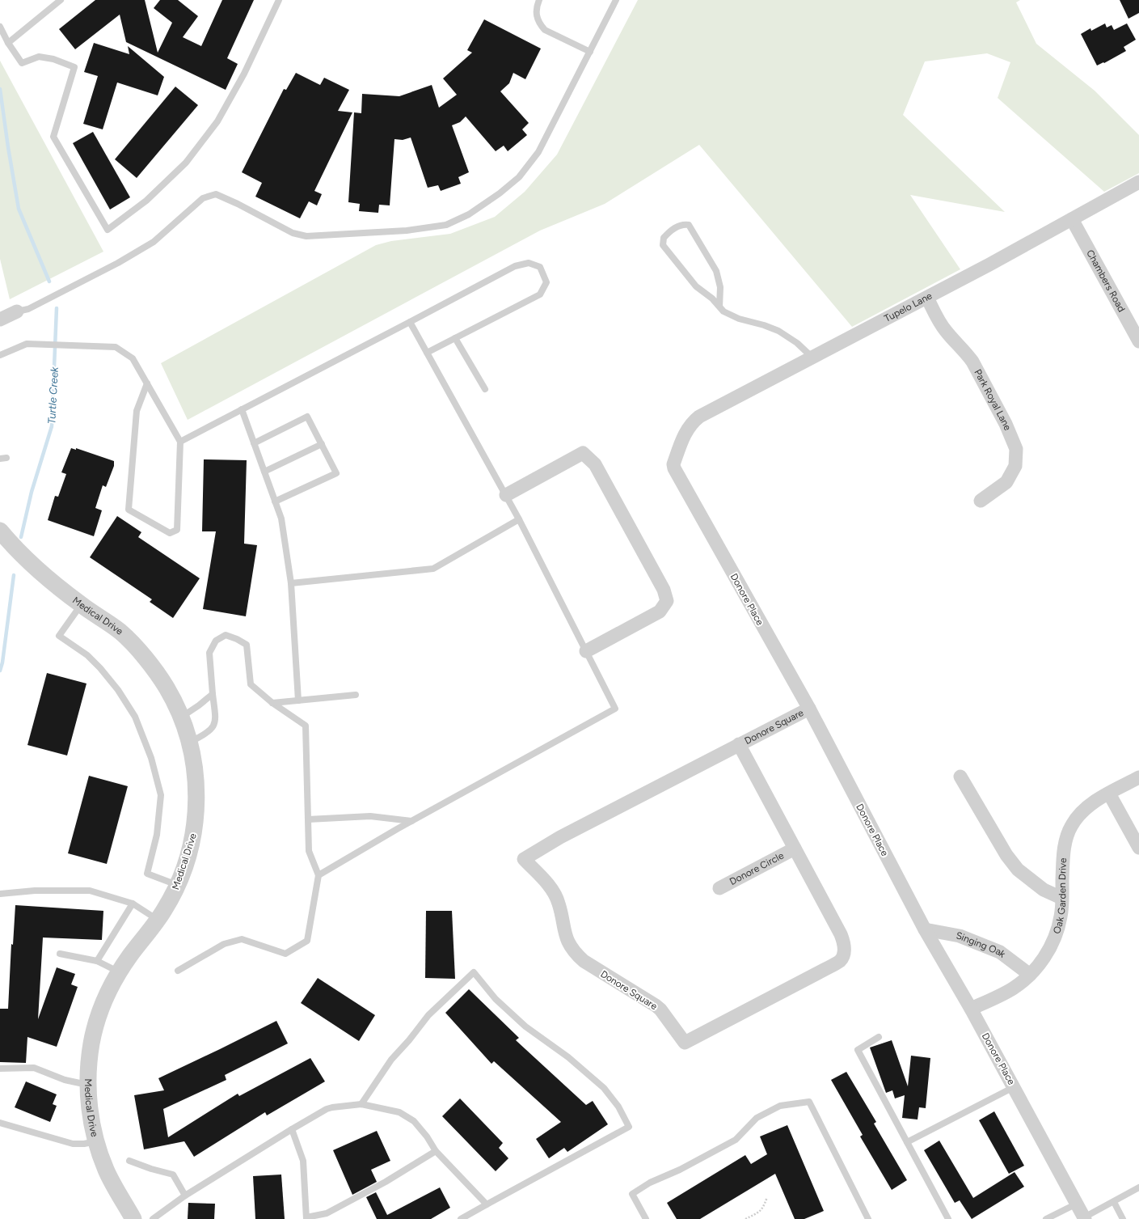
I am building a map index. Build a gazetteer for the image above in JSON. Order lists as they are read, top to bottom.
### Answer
{
  "streets": {
    "street": [
      "Chambers Road",
      "Tupelo Lane",
      "Park Royal Lane",
      "Donore Place",
      "Medical Drive",
      "Donore Square",
      "Donore Circle",
      "Oak Garden Drive",
      "Singing Oak"
    ]
  },
  "crossings": [
    ["Chambers Road", "Tupelo Lane"],
    ["Tupelo Lane", "Park Royal Lane"],
    ["Tupelo Lane", "Donore Place"],
    ["Donore Place", "Donore Square"],
    ["Donore Place", "Oak Garden Drive"],
    ["Donore Place", "Singing Oak"],
    ["Donore Square", "Donore Circle"],
    ["Oak Garden Drive", "Singing Oak"]
  ],
  "water": ["Turtle Creek"]
}
